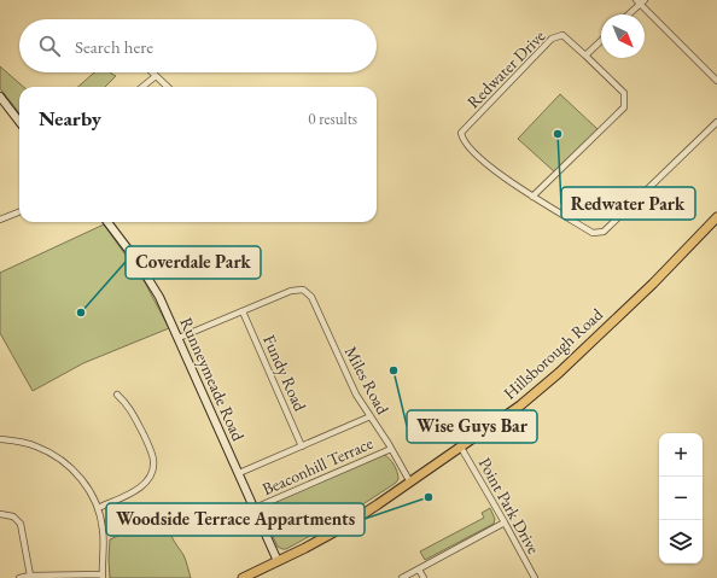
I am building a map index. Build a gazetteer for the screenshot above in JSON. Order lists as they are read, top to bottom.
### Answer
{
  "streets": {
    "main road": ["Hillsborough Road"],
    "street": [
      "Redwater Drive",
      "Fundy Road",
      "Runneymeade Road",
      "Miles Road",
      "Beaconhill Terrace",
      "Point Park Drive"
    ]
  },
  "crossings": [
    ["Hillsborough Road", "Runneymeade Road"],
    ["Hillsborough Road", "Miles Road"],
    ["Hillsborough Road", "Point Park Drive"],
    ["Fundy Road", "Miles Road"],
    ["Runneymeade Road", "Beaconhill Terrace"],
    ["Miles Road", "Beaconhill Terrace"]
  ],
  "places": [
    "Redwater Park",
    "Coverdale Park",
    "Wise Guys Bar",
    "Woodside Terrace Appartments"
  ],
  "north": "bottom right",
  "page": {
    "search": "Search here",
    "heading": ["Nearby", "0 results"],
    "map_buttons": ["+", "−"]
  }
}
